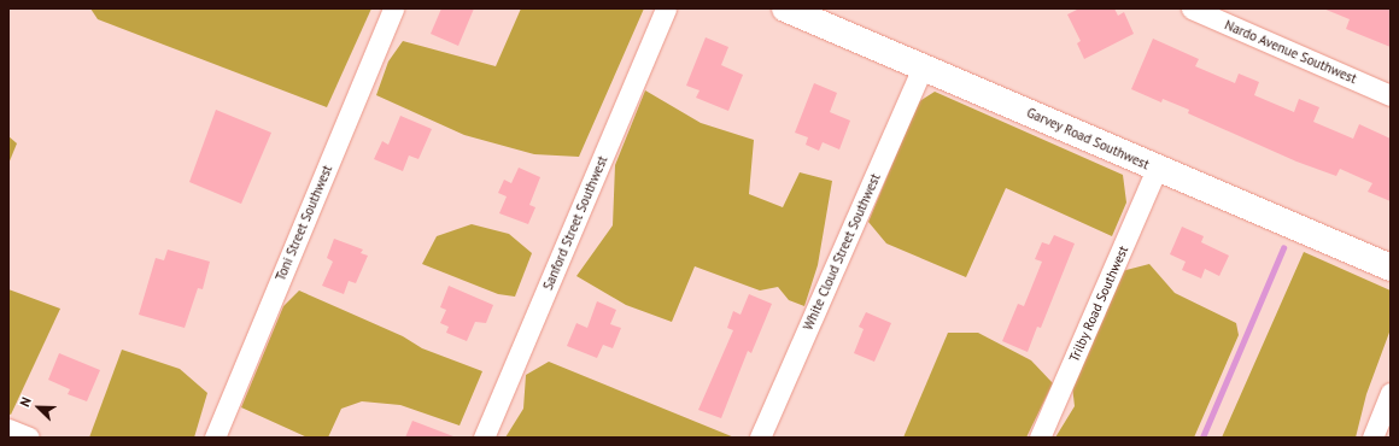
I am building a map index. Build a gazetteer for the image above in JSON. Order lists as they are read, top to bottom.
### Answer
{
  "streets": {
    "street": [
      "Nardo Avenue Southwest",
      "Garvey Road Southwest",
      "Toni Street Southwest",
      "Sanford Street Southwest",
      "White Cloud Street Southwest",
      "Trilby Road Southwest"
    ]
  },
  "crossings": [
    ["Garvey Road Southwest", "White Cloud Street Southwest"],
    ["Garvey Road Southwest", "Trilby Road Southwest"]
  ],
  "north": "top left"
}
